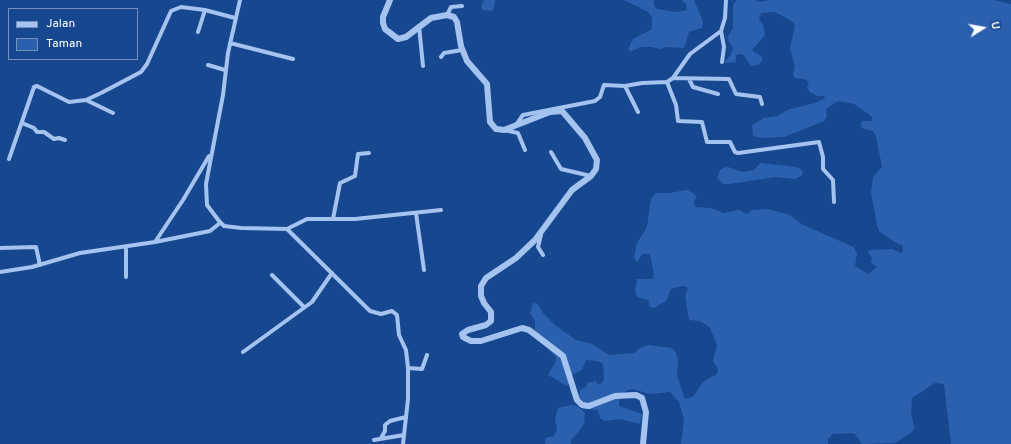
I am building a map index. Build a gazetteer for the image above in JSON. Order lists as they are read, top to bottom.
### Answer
{
  "legend": ["Jalan", "Taman"],
  "north": "right"
}
